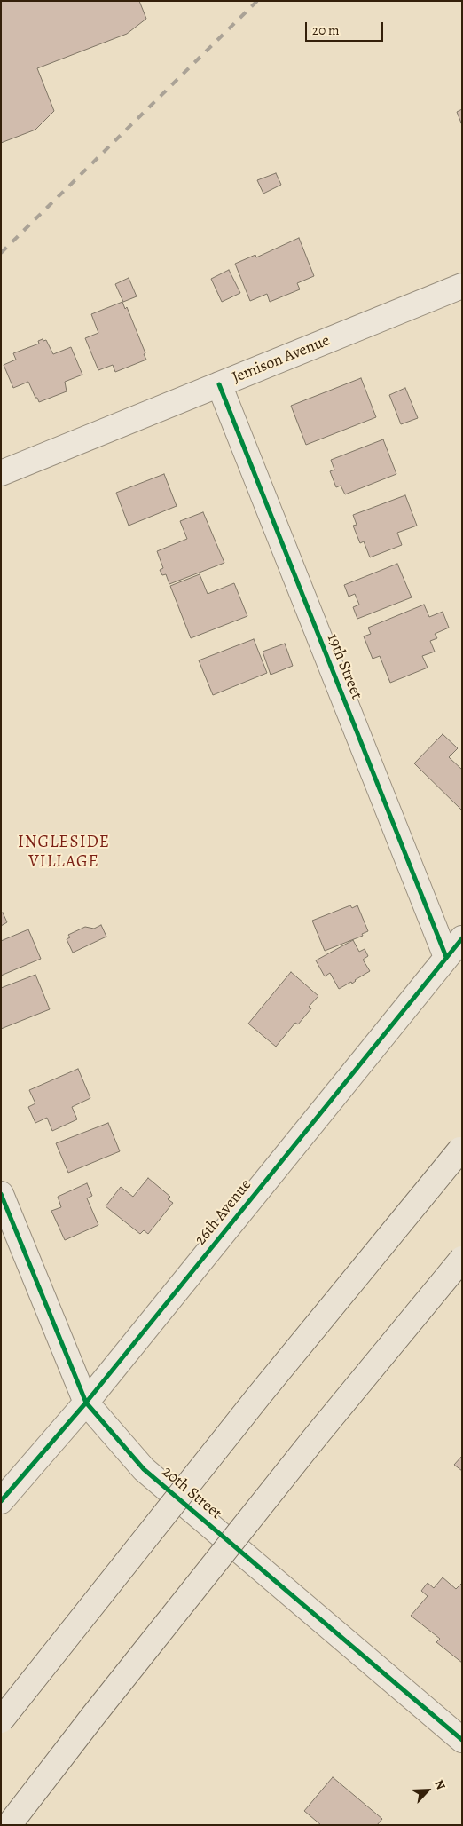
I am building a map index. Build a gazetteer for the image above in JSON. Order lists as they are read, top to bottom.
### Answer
{
  "streets": {
    "street": [
      "Jemison Avenue",
      "19th Street",
      "26th Avenue",
      "20th Street"
    ]
  },
  "crossings": [
    ["Jemison Avenue", "19th Street"],
    ["19th Street", "26th Avenue"],
    ["26th Avenue", "20th Street"]
  ],
  "districts": ["INGLESIDE VILLAGE"],
  "scale_bar": "20 m",
  "north": "top right"
}
